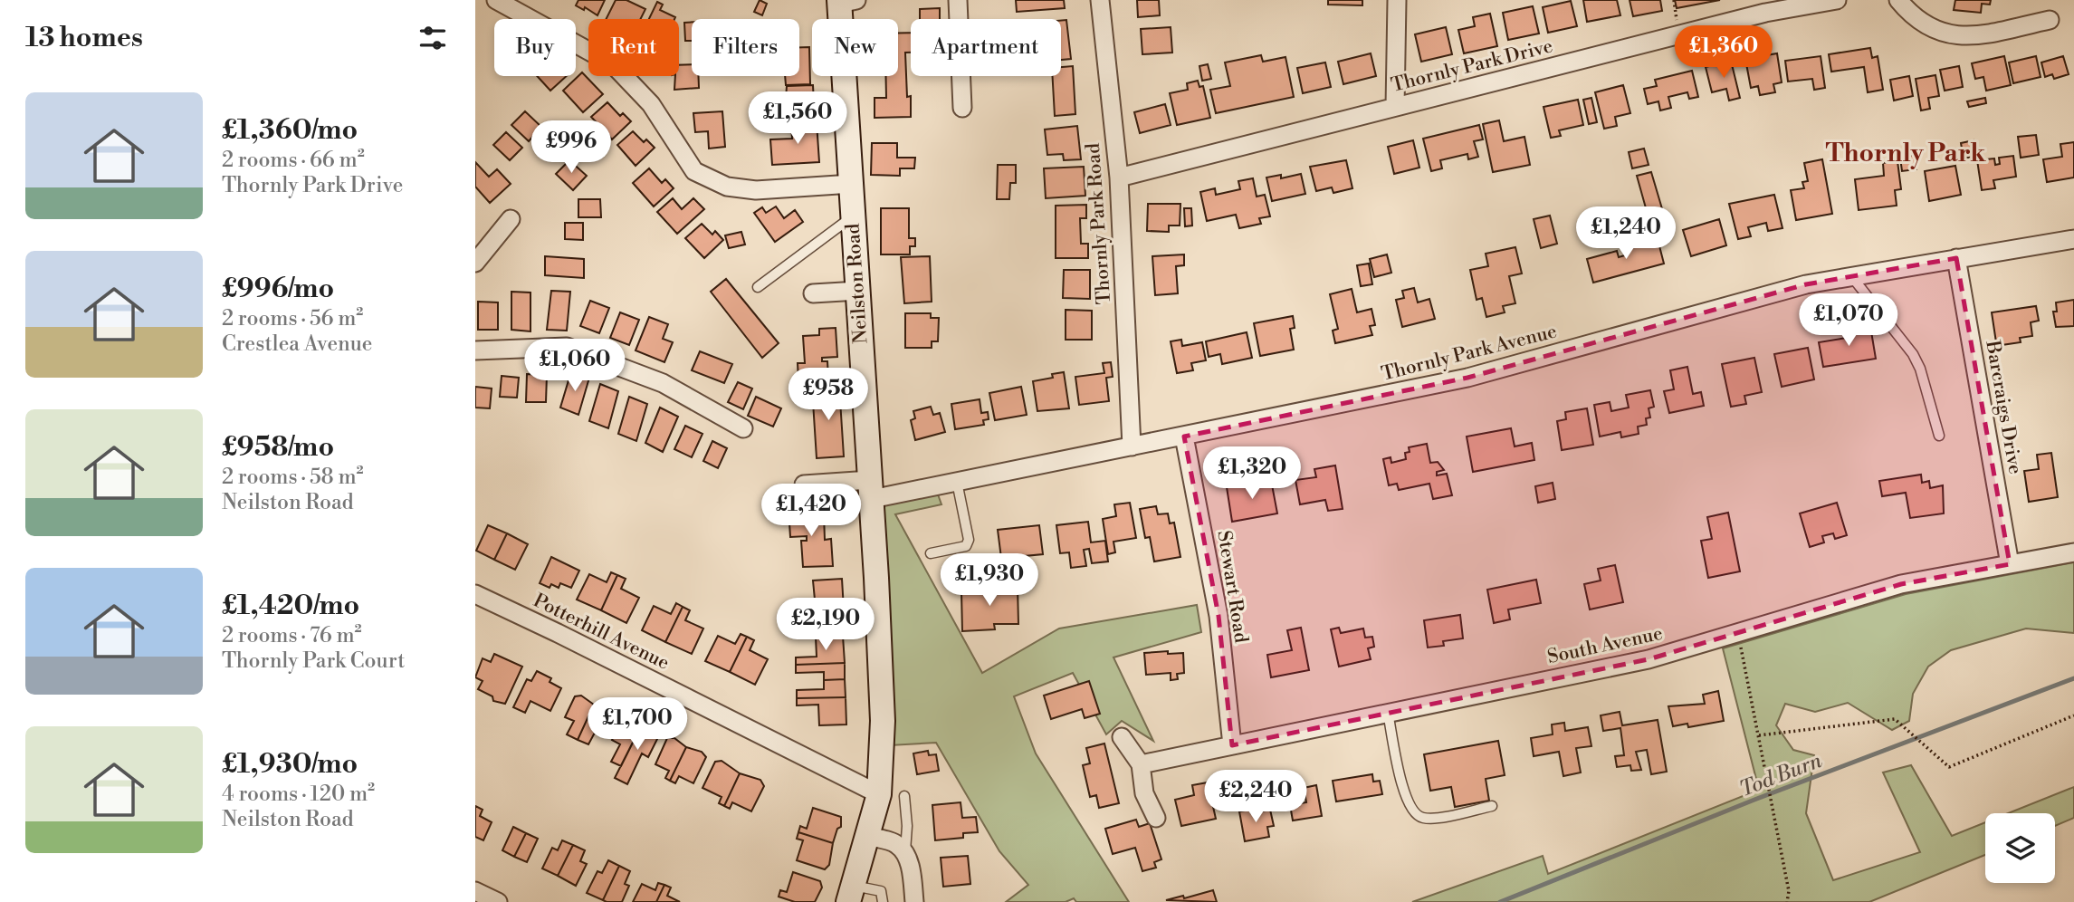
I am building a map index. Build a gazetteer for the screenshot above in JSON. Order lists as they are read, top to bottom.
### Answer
{
  "streets": {
    "main road": ["Neilston Road"],
    "street": [
      "Thornly Park Drive",
      "Thornly Park Road",
      "Thornly Park Avenue",
      "Barcraigs Drive",
      "Stewart Road",
      "Potterhill Avenue",
      "South Avenue"
    ]
  },
  "crossings": [
    ["Thornly Park Drive", "Thornly Park Road"],
    ["Thornly Park Road", "Thornly Park Avenue"],
    ["Neilston Road", "Thornly Park Avenue"],
    ["Neilston Road", "Potterhill Avenue"],
    ["Thornly Park Avenue", "Barcraigs Drive"],
    ["Thornly Park Avenue", "Stewart Road"],
    ["Barcraigs Drive", "South Avenue"],
    ["Stewart Road", "South Avenue"]
  ],
  "districts": ["Thornly Park"],
  "water": ["Tod Burn"],
  "page": {
    "heading": "13 homes",
    "chip": [
      "Buy",
      "Rent",
      "Filters",
      "New",
      "Apartment"
    ],
    "price": [
      "£1,360",
      "£1,560",
      "£996",
      "£1,240",
      "£1,070",
      "£1,060",
      "£958",
      "£1,320",
      "£1,420",
      "£1,930",
      "£2,190",
      "£1,700",
      "£2,240"
    ],
    "list": [
      {
        "name": "£1,360/mo",
        "note": "2 rooms · 66 m² · Thornly Park Drive"
      },
      {
        "name": "£996/mo",
        "note": "2 rooms · 56 m² · Crestlea Avenue"
      },
      {
        "name": "£958/mo",
        "note": "2 rooms · 58 m² · Neilston Road"
      },
      {
        "name": "£1,420/mo",
        "note": "2 rooms · 76 m² · Thornly Park Court"
      },
      {
        "name": "£1,930/mo",
        "note": "4 rooms · 120 m² · Neilston Road"
      }
    ]
  }
}
